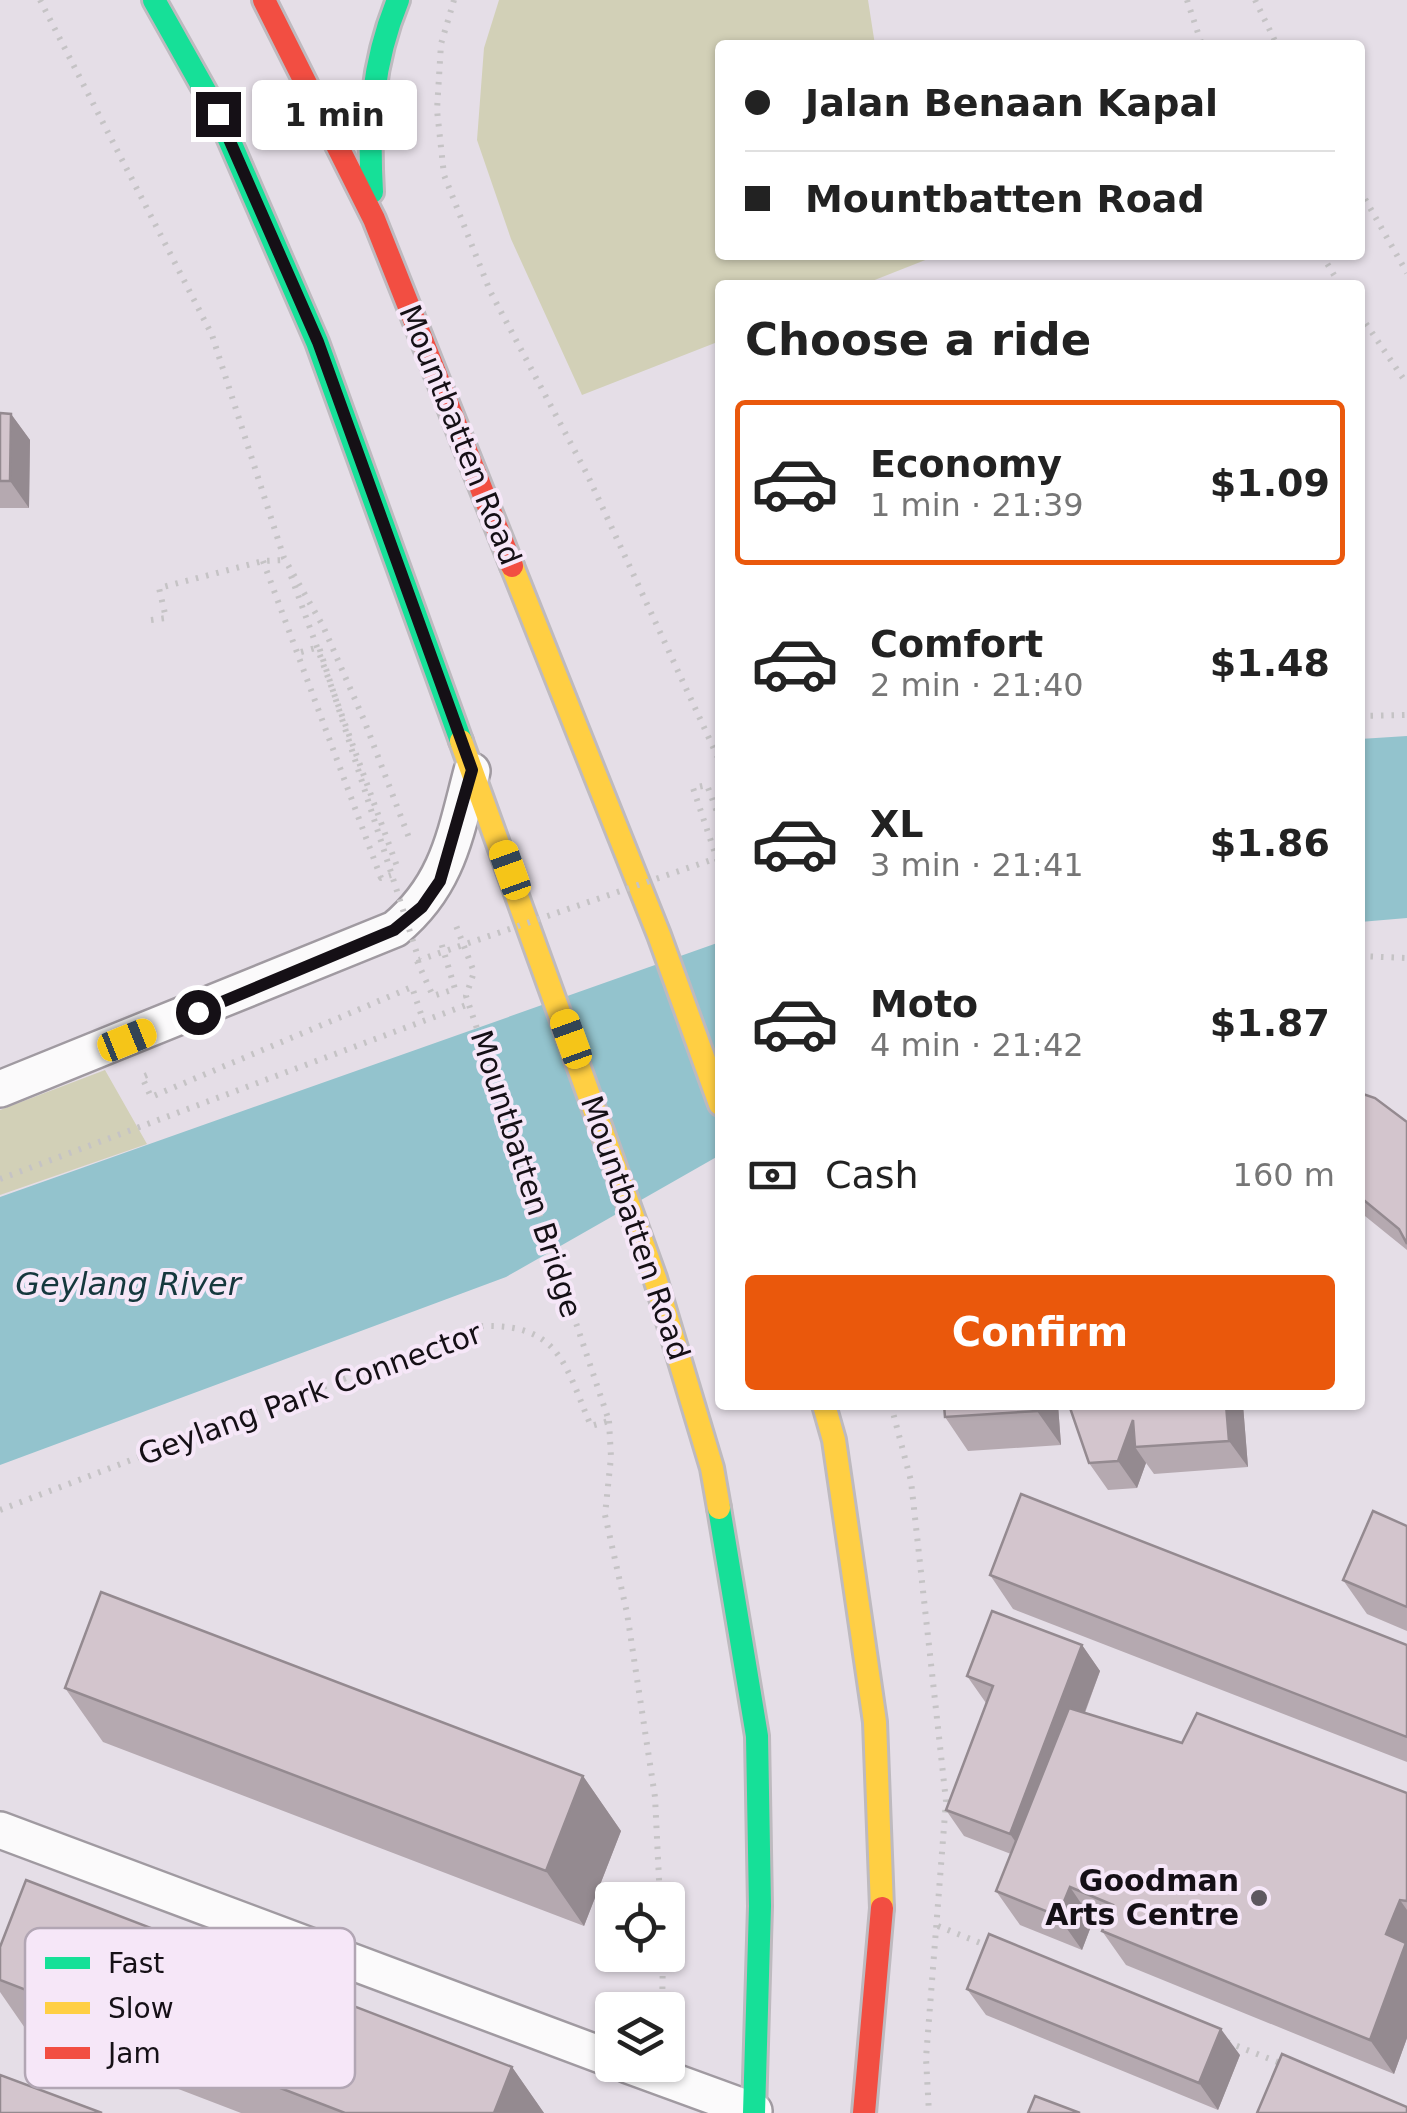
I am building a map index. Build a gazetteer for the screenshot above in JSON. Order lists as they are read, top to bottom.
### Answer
{
  "streets": {
    "main road": ["Mountbatten Road"],
    "path": ["Mountbatten Bridge", "Geylang Park Connector"]
  },
  "crossings": [
    ["Mountbatten Bridge", "Geylang Park Connector"]
  ],
  "water": ["Geylang River"],
  "places": ["Goodman Arts Centre"],
  "legend": ["Fast", "Slow", "Jam"],
  "page": {
    "banner": ["Jalan Benaan Kapal", "Mountbatten Road"],
    "bubble": "1 min",
    "heading": "Choose a ride",
    "list": [
      {
        "name": "Economy",
        "note": "1 min · 21:39",
        "value": "$1.09"
      },
      {
        "name": "Comfort",
        "note": "2 min · 21:40",
        "value": "$1.48"
      },
      {
        "name": "XL",
        "note": "3 min · 21:41",
        "value": "$1.86"
      },
      {
        "name": "Moto",
        "note": "4 min · 21:42",
        "value": "$1.87"
      }
    ],
    "pay": ["Cash", "160 m"],
    "buttons": "Confirm"
  }
}
